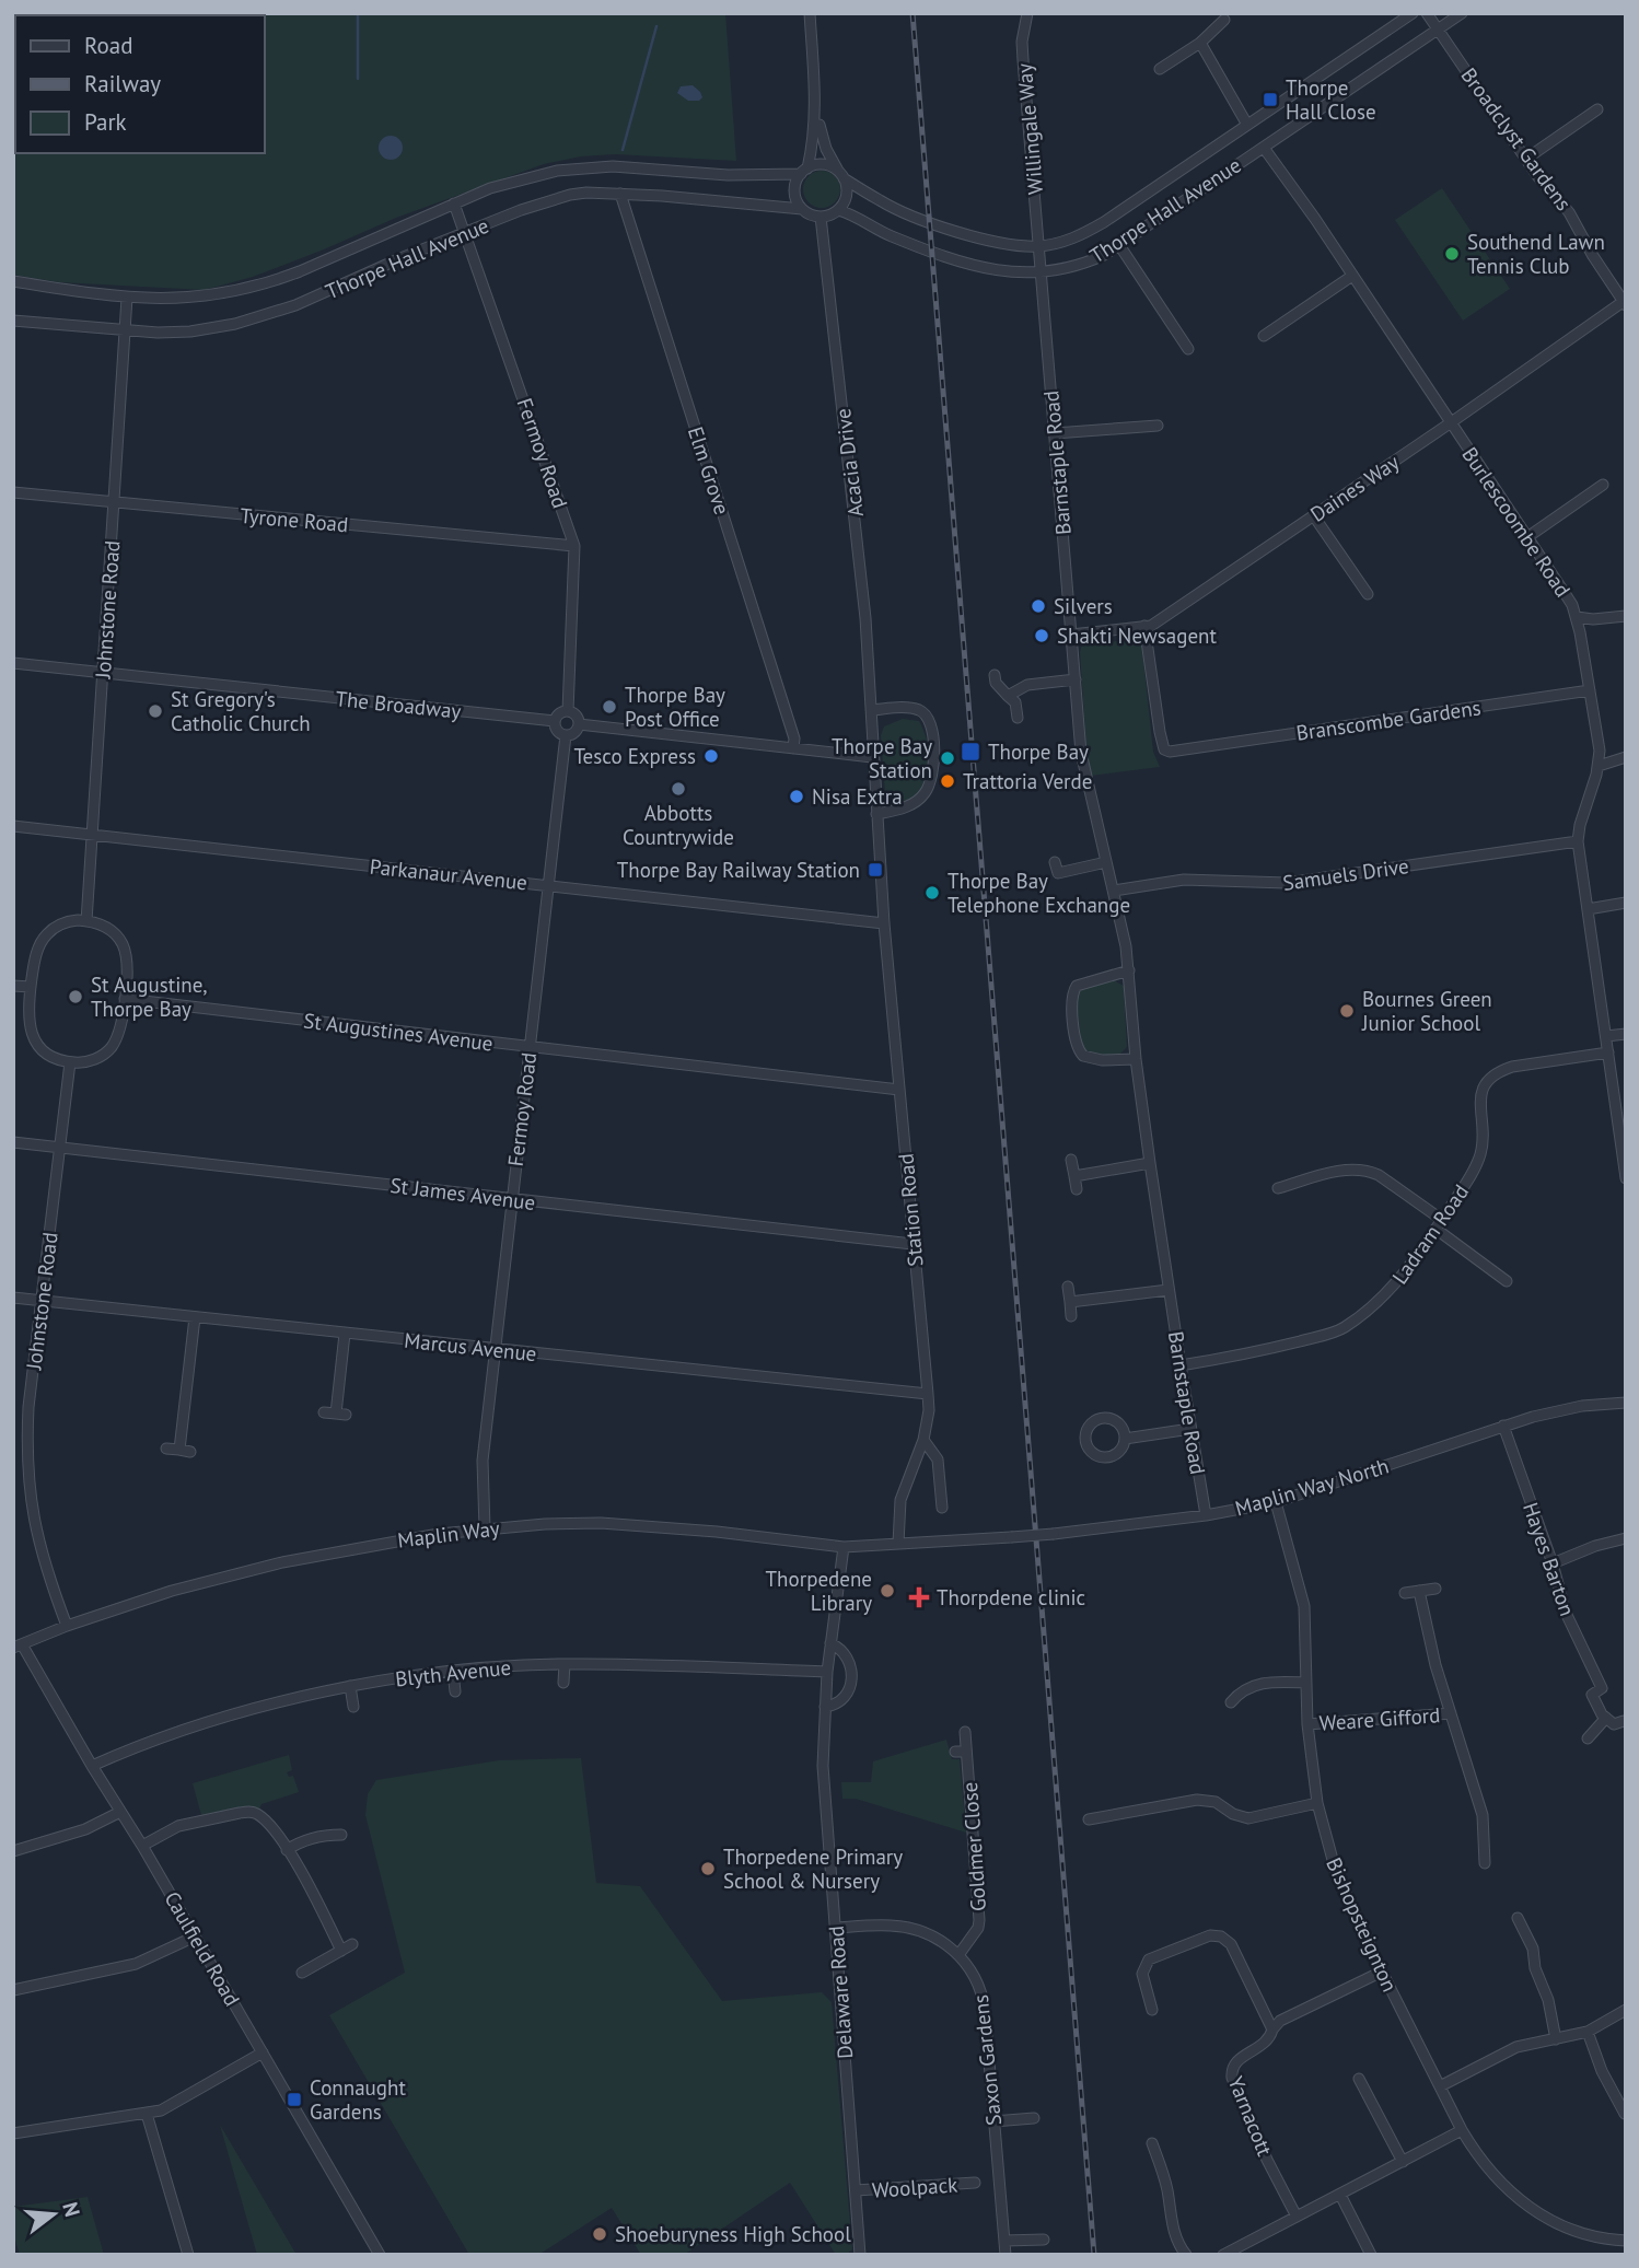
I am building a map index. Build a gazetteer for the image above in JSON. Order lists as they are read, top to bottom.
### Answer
{
  "streets": {
    "street": [
      "Willingale Way",
      "Broadclyst Gardens",
      "Thorpe Hall Avenue",
      "Fermoy Road",
      "Acacia Drive",
      "Barnstaple Road",
      "Elm Grove",
      "Daines Way",
      "Tyrone Road",
      "Burlescoombe Road",
      "Johnstone Road",
      "The Broadway",
      "Branscombe Gardens",
      "Parkanaur Avenue",
      "Samuels Drive",
      "St Augustines Avenue",
      "St James Avenue",
      "Station Road",
      "Ladram Road",
      "Marcus Avenue",
      "Maplin Way North",
      "Maplin Way",
      "Hayes Barton",
      "Blyth Avenue",
      "Weare Gifford",
      "Goldmer Close",
      "Bishopsteignton",
      "Caulfield Road",
      "Delaware Road",
      "Saxon Gardens",
      "Yarnacott",
      "Woolpack"
    ]
  },
  "crossings": [
    ["Willingale Way", "Thorpe Hall Avenue"],
    ["Willingale Way", "Barnstaple Road"],
    ["Broadclyst Gardens", "Thorpe Hall Avenue"],
    ["Broadclyst Gardens", "Daines Way"],
    ["Thorpe Hall Avenue", "Fermoy Road"],
    ["Thorpe Hall Avenue", "Acacia Drive"],
    ["Thorpe Hall Avenue", "Barnstaple Road"],
    ["Thorpe Hall Avenue", "Elm Grove"],
    ["Thorpe Hall Avenue", "Burlescoombe Road"],
    ["Thorpe Hall Avenue", "Johnstone Road"],
    ["Fermoy Road", "Tyrone Road"],
    ["Fermoy Road", "The Broadway"],
    ["Fermoy Road", "Parkanaur Avenue"],
    ["Fermoy Road", "St Augustines Avenue"],
    ["Fermoy Road", "St James Avenue"],
    ["Fermoy Road", "Marcus Avenue"],
    ["Fermoy Road", "Maplin Way"],
    ["Acacia Drive", "Parkanaur Avenue"],
    ["Acacia Drive", "Station Road"],
    ["Barnstaple Road", "Daines Way"],
    ["Barnstaple Road", "Samuels Drive"],
    ["Barnstaple Road", "Ladram Road"],
    ["Barnstaple Road", "Maplin Way North"],
    ["Daines Way", "Burlescoombe Road"],
    ["Daines Way", "Branscombe Gardens"],
    ["Tyrone Road", "Johnstone Road"],
    ["Burlescoombe Road", "Branscombe Gardens"],
    ["Burlescoombe Road", "Samuels Drive"],
    ["Burlescoombe Road", "Ladram Road"],
    ["Johnstone Road", "The Broadway"],
    ["Johnstone Road", "Parkanaur Avenue"],
    ["Johnstone Road", "St Augustines Avenue"],
    ["Johnstone Road", "St James Avenue"],
    ["Johnstone Road", "Marcus Avenue"],
    ["Johnstone Road", "Maplin Way"],
    ["St Augustines Avenue", "Station Road"],
    ["St James Avenue", "Station Road"],
    ["Station Road", "Marcus Avenue"],
    ["Station Road", "Maplin Way North"],
    ["Station Road", "Maplin Way"],
    ["Maplin Way North", "Maplin Way"],
    ["Maplin Way North", "Hayes Barton"],
    ["Maplin Way North", "Bishopsteignton"],
    ["Maplin Way", "Caulfield Road"],
    ["Maplin Way", "Delaware Road"],
    ["Blyth Avenue", "Caulfield Road"],
    ["Blyth Avenue", "Delaware Road"],
    ["Weare Gifford", "Bishopsteignton"],
    ["Goldmer Close", "Saxon Gardens"],
    ["Bishopsteignton", "Yarnacott"],
    ["Delaware Road", "Saxon Gardens"],
    ["Delaware Road", "Woolpack"]
  ],
  "places": {
    "transit": [
      "Thorpe Hall Close",
      "Thorpe Bay",
      "Thorpe Bay Railway Station",
      "Connaught Gardens"
    ],
    "other": [
      "Southend Lawn Tennis Club",
      "Silvers",
      "Shakti Newsagent",
      "Thorpe Bay Post Office",
      "St Gregory's Catholic Church",
      "Tesco Express",
      "Thorpe Bay Station",
      "Trattoria Verde",
      "Abbotts Countrywide",
      "Nisa Extra",
      "Thorpe Bay Telephone Exchange",
      "St Augustine, Thorpe Bay",
      "Bournes Green Junior School",
      "Thorpedene Library",
      "Thorpedene Primary School & Nursery",
      "Shoeburyness High School"
    ],
    "health": ["Thorpdene clinic"]
  },
  "legend": ["Road", "Railway", "Park"],
  "north": "right"
}
